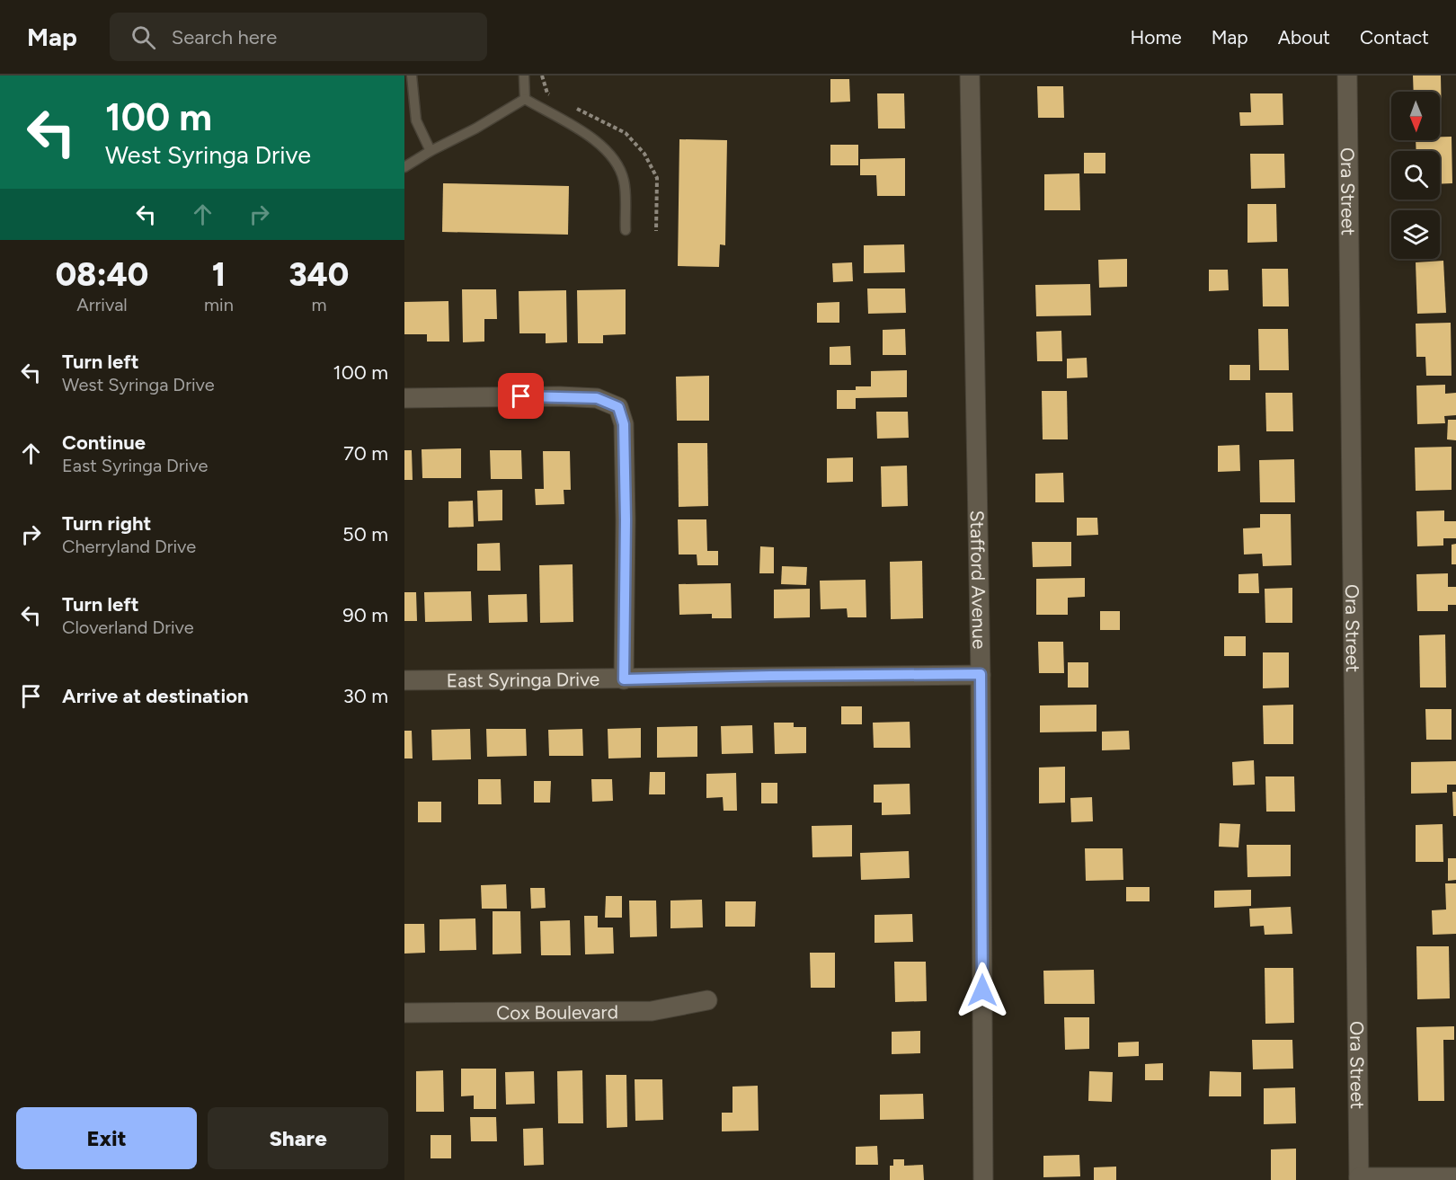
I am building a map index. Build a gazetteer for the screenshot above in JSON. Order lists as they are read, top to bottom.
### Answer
{
  "streets": {
    "street": [
      "Ora Street",
      "Stafford Avenue",
      "East Syringa Drive",
      "Cox Boulevard"
    ]
  },
  "crossings": [
    ["Stafford Avenue", "East Syringa Drive"]
  ],
  "north": "bottom",
  "page": {
    "header": "Map",
    "search": "Search here",
    "nav": [
      "Home",
      "Map",
      "About",
      "Contact"
    ],
    "turn": ["100 m", "West Syringa Drive"],
    "eta": [
      "08:40",
      "Arrival",
      "1",
      "min",
      "340",
      "m"
    ],
    "list": [
      {
        "name": "Turn left",
        "note": "West Syringa Drive",
        "value": "100 m"
      },
      {
        "name": "Continue",
        "note": "East Syringa Drive",
        "value": "70 m"
      },
      {
        "name": "Turn right",
        "note": "Cherryland Drive",
        "value": "50 m"
      },
      {
        "name": "Turn left",
        "note": "Cloverland Drive",
        "value": "90 m"
      },
      {
        "name": "Arrive at destination",
        "value": "30 m"
      }
    ],
    "buttons": ["Exit", "Share"]
  }
}
